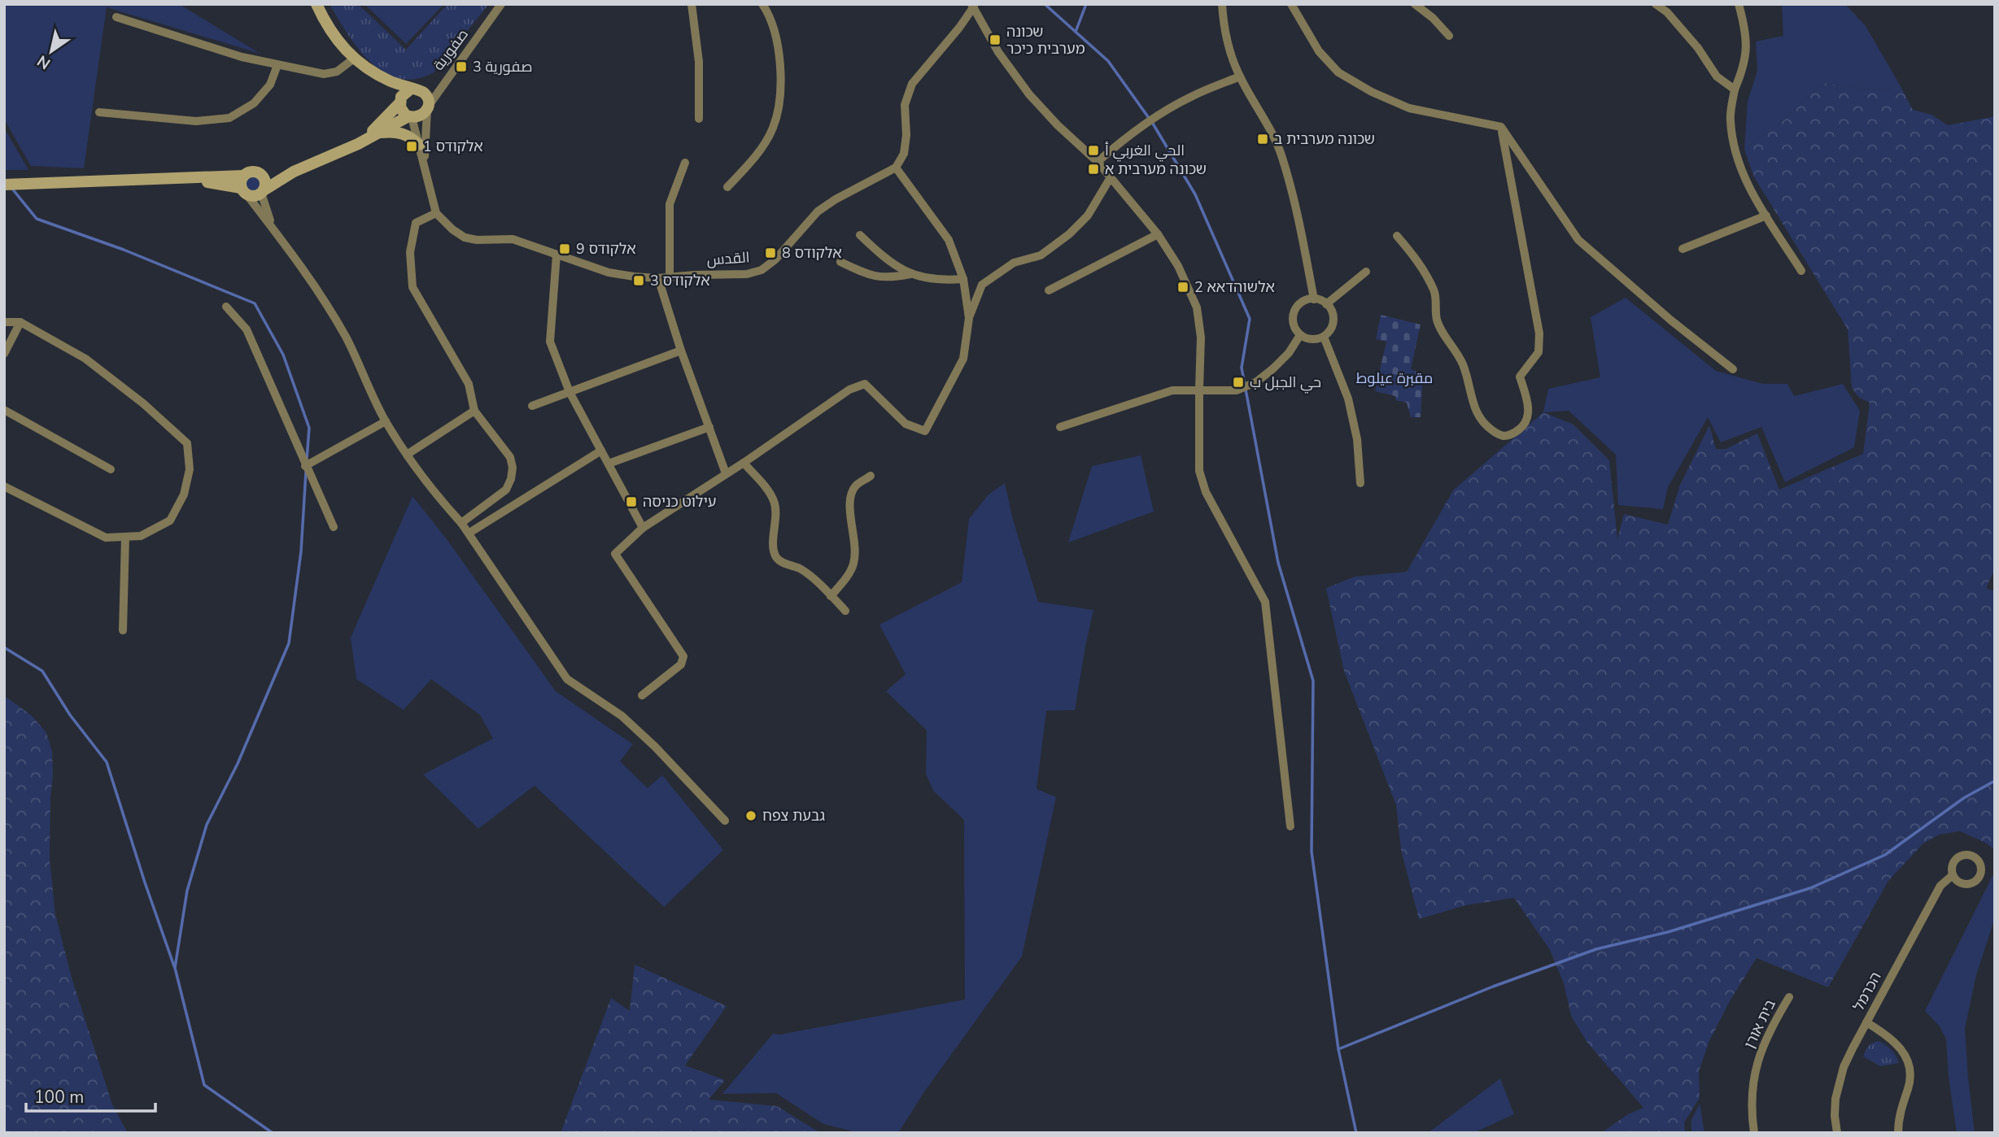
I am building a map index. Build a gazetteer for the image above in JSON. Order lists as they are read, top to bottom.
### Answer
{
  "streets": {
    "street": [
      "صفورية",
      "القدس",
      "הכרמל",
      "בית אורן"
    ]
  },
  "parks": ["مقبرة عيلوط"],
  "places": {
    "transit": [
      "שכונה מערבית כיכר",
      "صفورية 3",
      "שכונה מערבית ב",
      "אלקודס 1",
      "الحي الغربي أ",
      "שכונה מערבית א",
      "אלקודס 9",
      "אלקודס 8",
      "אלקודס 3",
      "אלשוהדאא 2",
      "حي الجبل ب",
      "עילוט כניסה"
    ],
    "other": ["גבעת צפח"]
  },
  "scale_bar": "100 m",
  "north": "bottom left"
}
